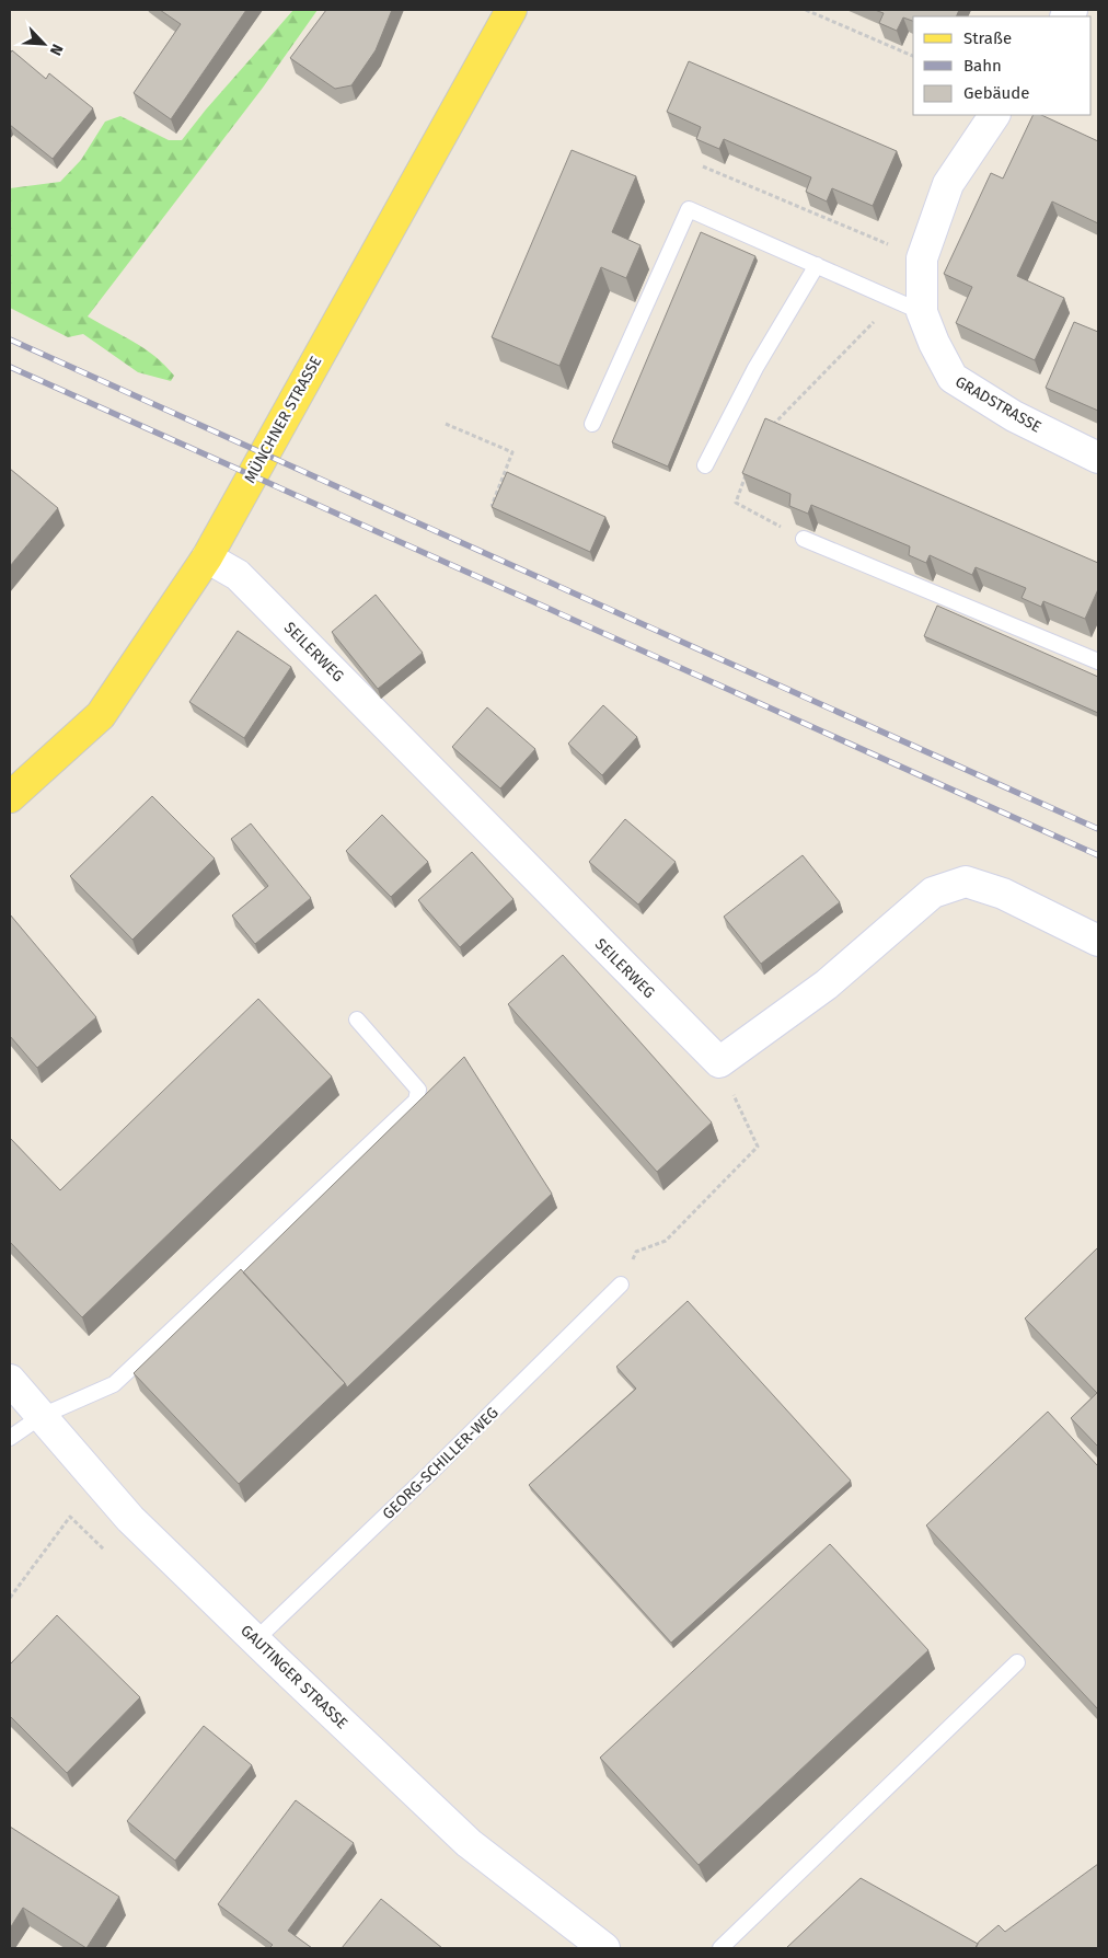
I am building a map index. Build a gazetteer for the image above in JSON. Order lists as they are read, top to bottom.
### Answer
{
  "streets": {
    "main road": ["MÜNCHNER STRASSE"],
    "street": ["GRADSTRASSE", "SEILERWEG", "GAUTINGER STRASSE"],
    "lane": ["GEORG-SCHILLER-WEG"]
  },
  "crossings": [
    ["MÜNCHNER STRASSE", "SEILERWEG"],
    ["GEORG-SCHILLER-WEG", "GAUTINGER STRASSE"]
  ],
  "legend": ["Straße", "Bahn", "Gebäude"],
  "north": "bottom right"
}
